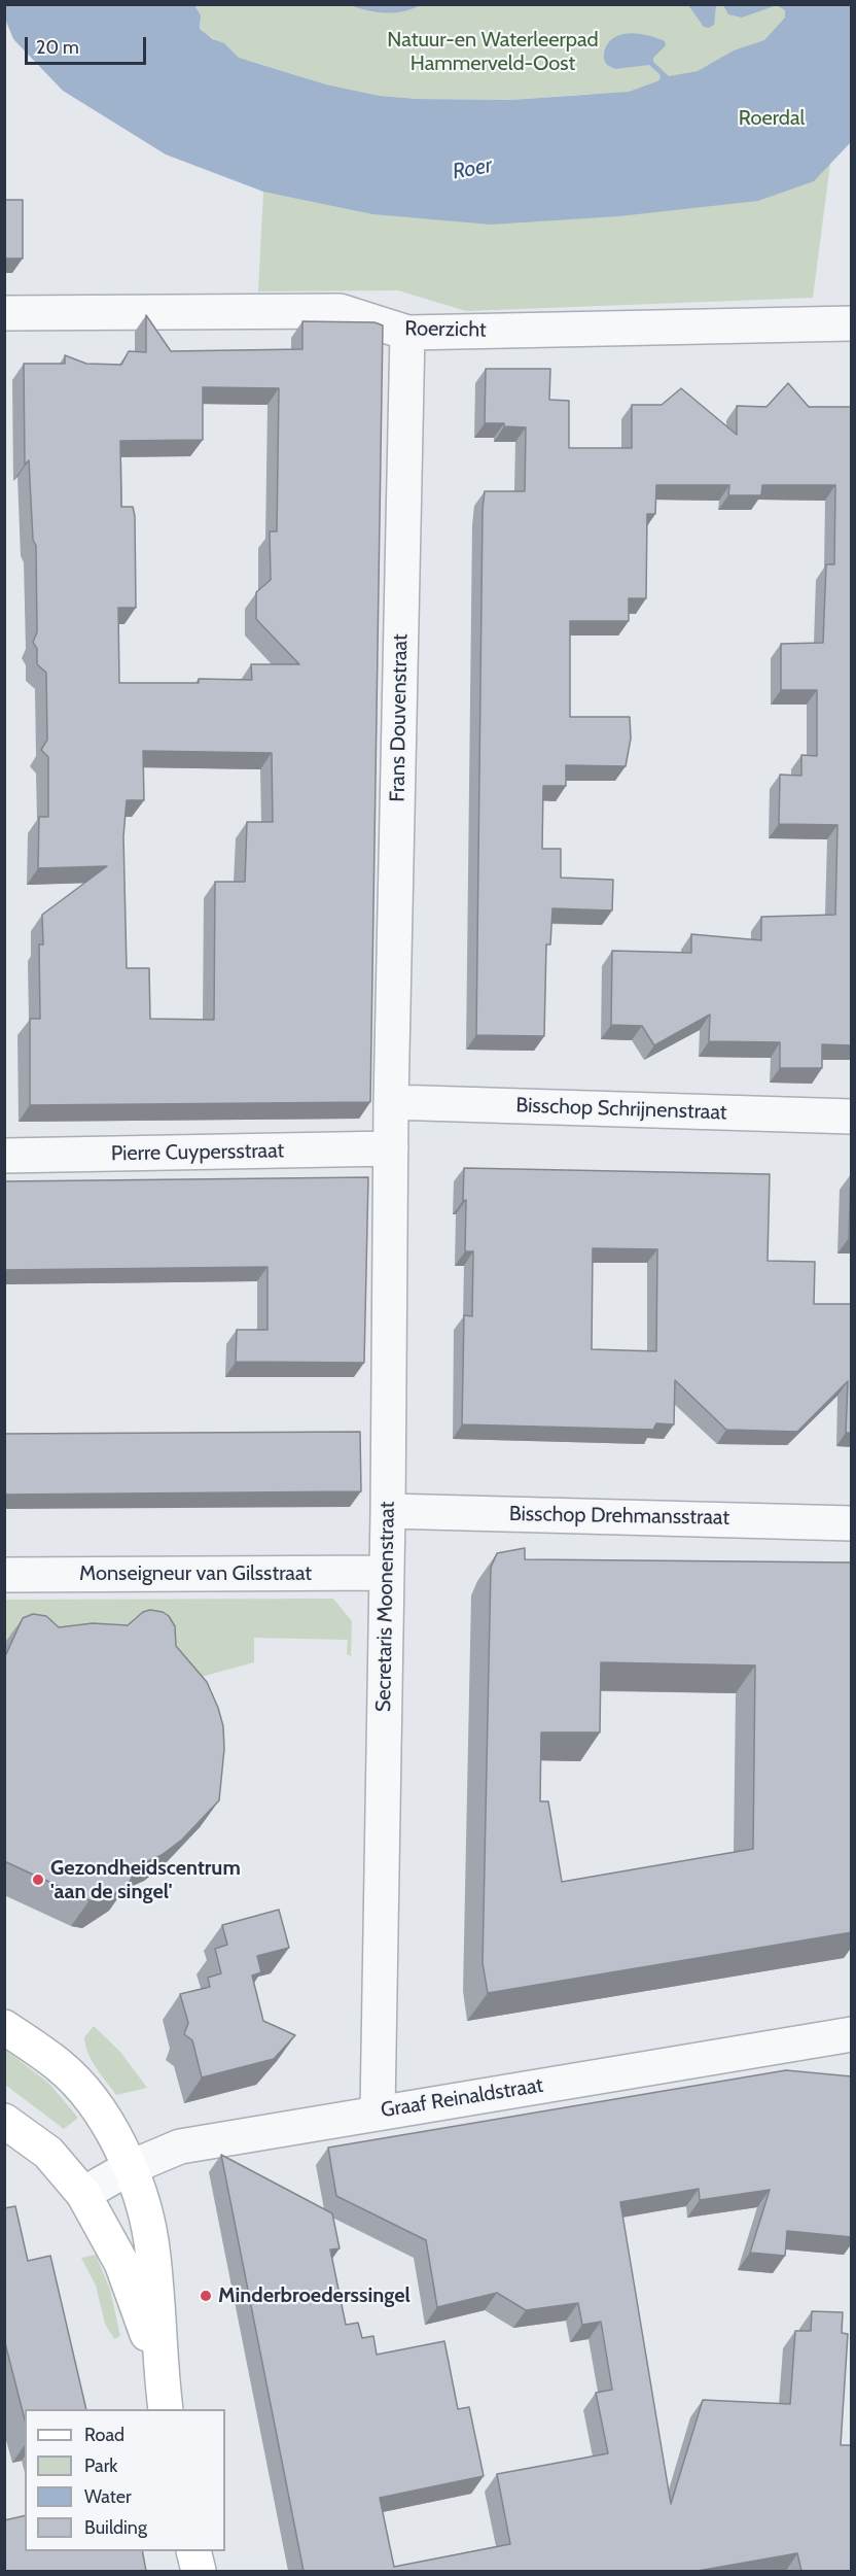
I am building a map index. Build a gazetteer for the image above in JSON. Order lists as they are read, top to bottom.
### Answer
{
  "streets": {
    "street": [
      "Roerzicht",
      "Frans Douvenstraat",
      "Bisschop Schrijnenstraat",
      "Pierre Cuypersstraat",
      "Bisschop Drehmansstraat",
      "Monseigneur van Gilsstraat",
      "Secretaris Moonenstraat",
      "Graaf Reinaldstraat"
    ]
  },
  "crossings": [
    ["Roerzicht", "Frans Douvenstraat"],
    ["Frans Douvenstraat", "Bisschop Schrijnenstraat"],
    ["Frans Douvenstraat", "Secretaris Moonenstraat"],
    ["Bisschop Schrijnenstraat", "Secretaris Moonenstraat"],
    ["Pierre Cuypersstraat", "Secretaris Moonenstraat"],
    ["Bisschop Drehmansstraat", "Secretaris Moonenstraat"],
    ["Monseigneur van Gilsstraat", "Secretaris Moonenstraat"],
    ["Secretaris Moonenstraat", "Graaf Reinaldstraat"]
  ],
  "water": ["Roer"],
  "parks": ["Natuur-en Waterleerpad Hammerveld-Oost", "Roerdal"],
  "places": ["Gezondheidscentrum 'aan de singel'", "Minderbroederssingel"],
  "legend": [
    "Road",
    "Park",
    "Water",
    "Building"
  ],
  "scale_bar": "20 m"
}
